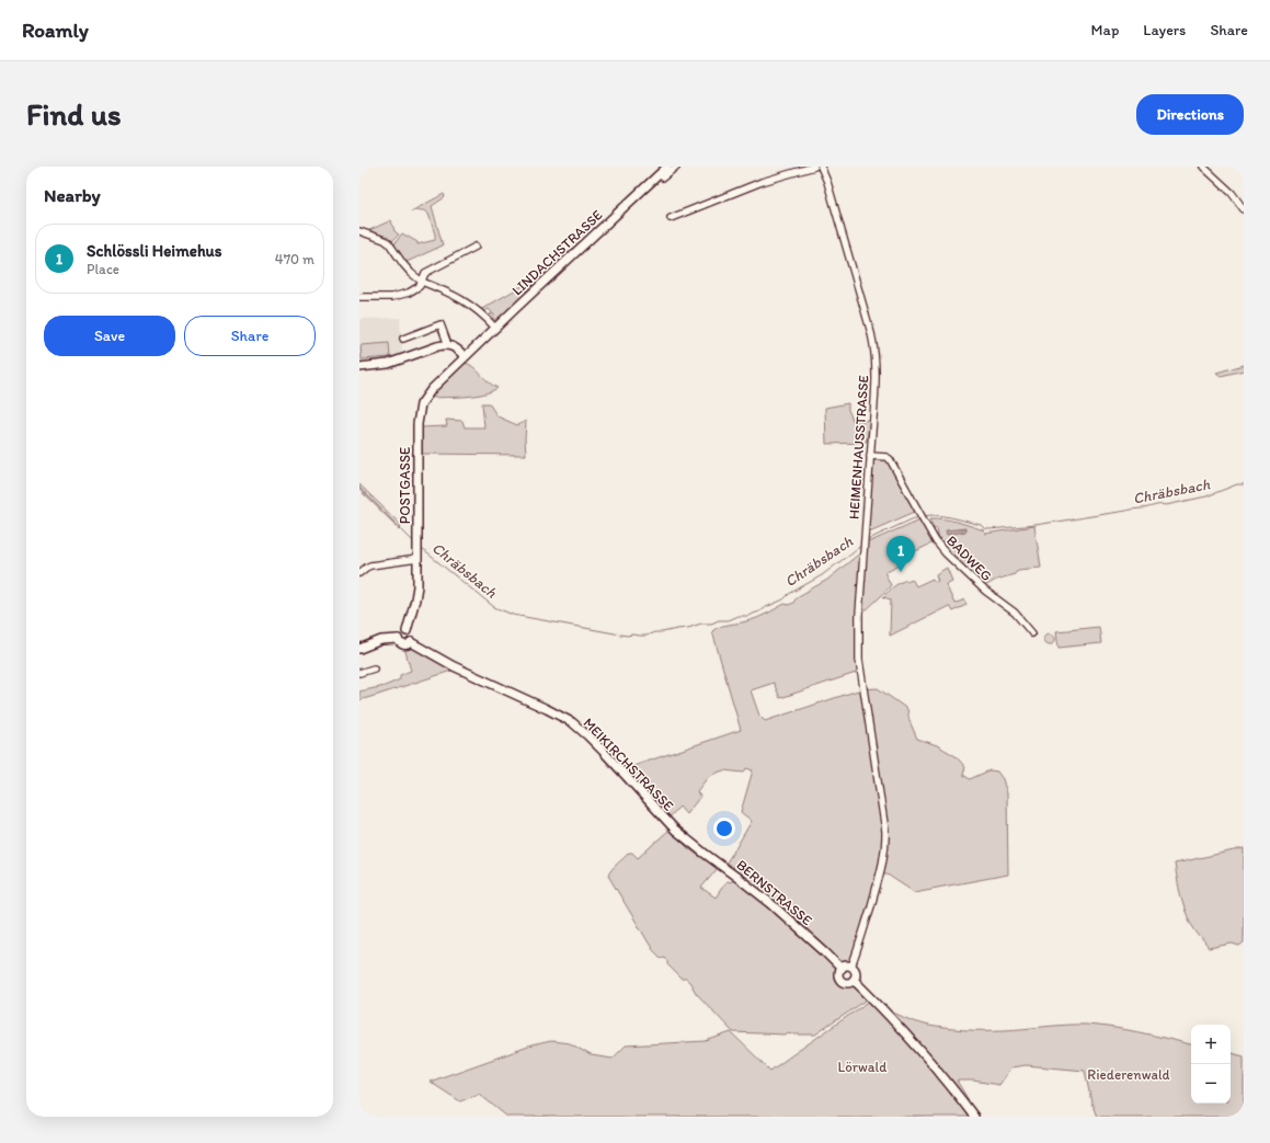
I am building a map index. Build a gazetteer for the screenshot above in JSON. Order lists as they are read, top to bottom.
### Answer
{
  "streets": {
    "main road": [
      "LINDACHSTRASSE",
      "POSTGASSE",
      "MEIKIRCHSTRASSE",
      "BERNSTRASSE"
    ],
    "street": ["HEIMENHAUSSTRASSE", "BADWEG"]
  },
  "crossings": [
    ["LINDACHSTRASSE", "POSTGASSE"],
    ["HEIMENHAUSSTRASSE", "BADWEG"],
    ["HEIMENHAUSSTRASSE", "BERNSTRASSE"],
    ["POSTGASSE", "MEIKIRCHSTRASSE"],
    ["MEIKIRCHSTRASSE", "BERNSTRASSE"]
  ],
  "water": ["Chräbsbach"],
  "parks": ["Lörwald", "Riederenwald"],
  "page": {
    "header": "Roamly",
    "nav": ["Map", "Layers", "Share"],
    "buttons": [
      "Directions",
      ["Save", "Share"]
    ],
    "title": "Find us",
    "heading": "Nearby",
    "list": [
      {
        "mark": "1",
        "name": "Schlössli Heimehus",
        "note": "Place",
        "value": "470 m"
      }
    ],
    "pins": "1",
    "map_buttons": ["+", "−"]
  }
}
